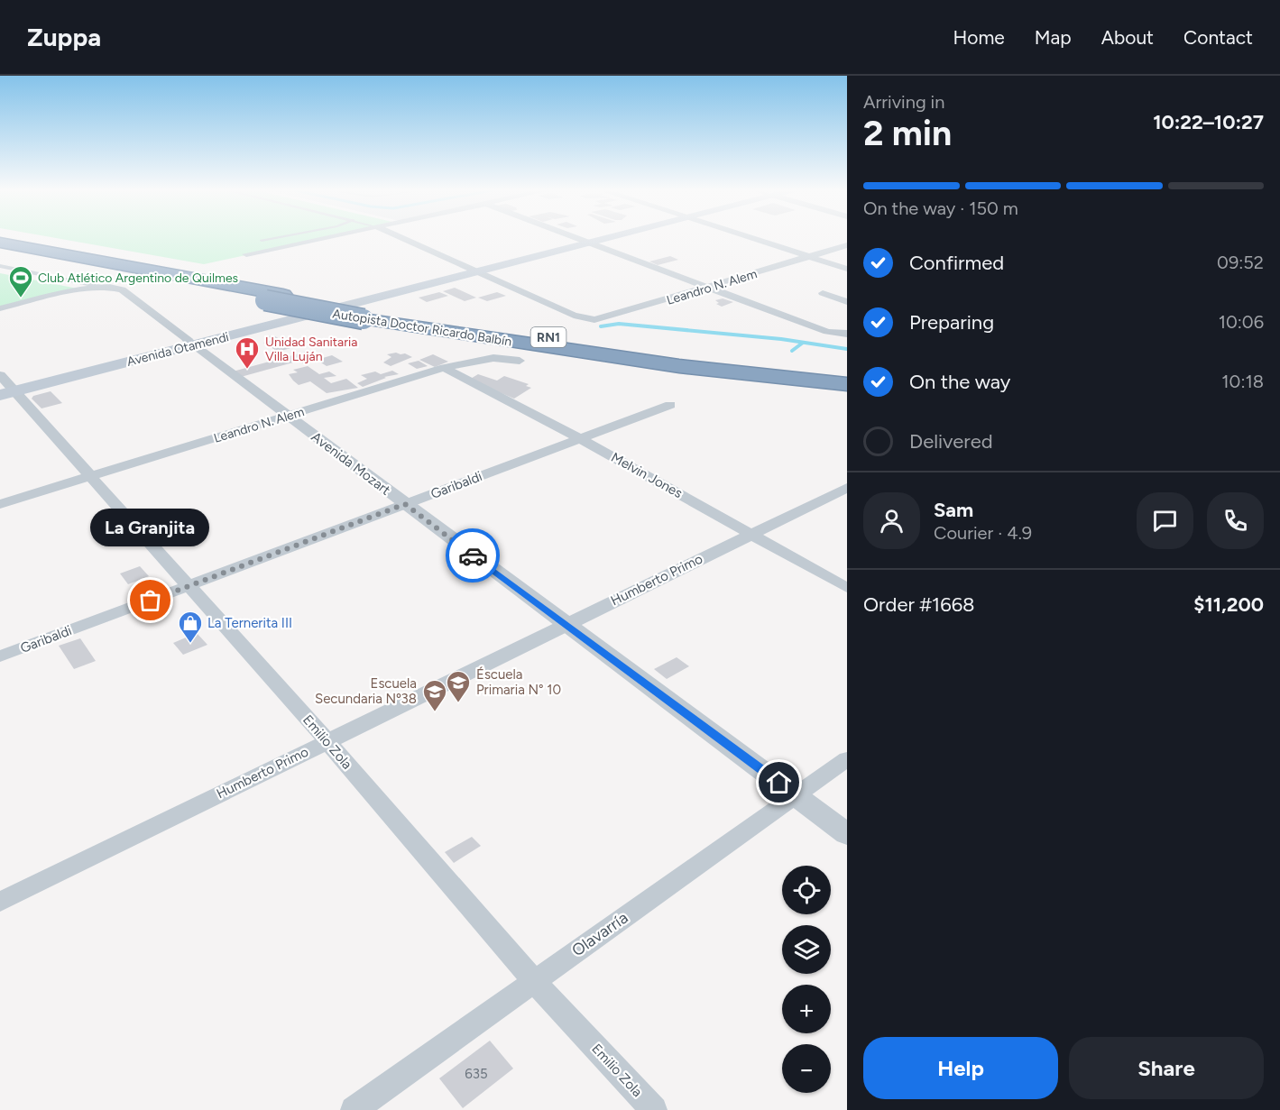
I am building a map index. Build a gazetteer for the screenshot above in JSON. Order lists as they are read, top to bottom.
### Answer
{
  "streets": {
    "highway": ["Autopista Doctor Ricardo Balbín", "RN1"],
    "main road": ["Avenida Otamendi"],
    "street": [
      "Leandro N. Alem",
      "Avenida Mozart",
      "Melvin Jones",
      "Garibaldi",
      "Humberto Primo",
      "Emilio Zola",
      "Olavarría"
    ]
  },
  "crossings": [
    ["Leandro N. Alem", "Avenida Otamendi"],
    ["Leandro N. Alem", "Avenida Mozart"],
    ["Leandro N. Alem", "Melvin Jones"],
    ["Leandro N. Alem", "Emilio Zola"],
    ["Avenida Otamendi", "Avenida Mozart"],
    ["Avenida Otamendi", "Emilio Zola"],
    ["Avenida Mozart", "Garibaldi"],
    ["Avenida Mozart", "Humberto Primo"],
    ["Avenida Mozart", "Olavarría"],
    ["Melvin Jones", "Garibaldi"],
    ["Melvin Jones", "Humberto Primo"],
    ["Garibaldi", "Emilio Zola"],
    ["Humberto Primo", "Emilio Zola"],
    ["Emilio Zola", "Olavarría"]
  ],
  "places": {
    "sports": ["Club Atlético Argentino de Quilmes"],
    "hospital": ["Unidad Sanitaria Villa Luján"],
    "other": ["La Granjita"],
    "shop": ["La Ternerita III"],
    "school or university": ["Éscuela Primaria N° 10", "Escuela Secundaria Nº38"]
  },
  "house_numbers": ["635"],
  "page": {
    "header": "Zuppa",
    "nav": [
      "Home",
      "Map",
      "About",
      "Contact"
    ],
    "heading": ["2 min", "Arriving in", "10:22–10:27"],
    "panel": [
      "Sam",
      "Courier · 4.9",
      "Order #1668",
      "$11,200"
    ],
    "bar": "On the way · 150 m",
    "list": [
      ["Confirmed", "09:52"],
      ["Preparing", "10:06"],
      ["On the way", "10:18"],
      "Delivered"
    ],
    "bubble": "La Granjita",
    "map_buttons": ["+", "−"],
    "buttons": ["Help", "Share"]
  }
}
